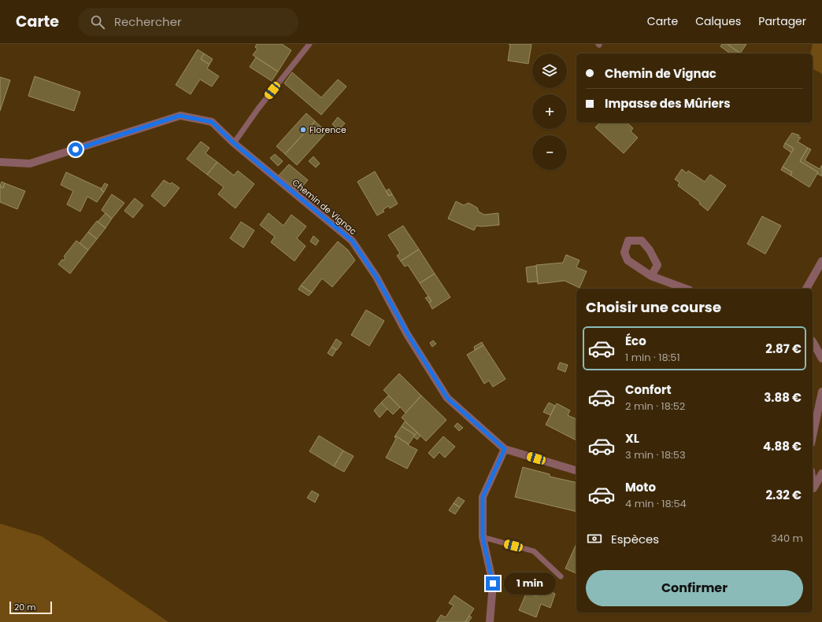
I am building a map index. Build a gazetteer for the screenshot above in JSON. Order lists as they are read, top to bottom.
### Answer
{
  "streets": {
    "street": ["Chemin de Vignac"]
  },
  "places": ["Florence"],
  "scale_bar": "20 m",
  "page": {
    "header": "Carte",
    "search": "Rechercher",
    "nav": ["Carte", "Calques", "Partager"],
    "map_buttons": ["+", "−"],
    "banner": ["Chemin de Vignac", "Impasse des Mûriers"],
    "heading": "Choisir une course",
    "list": [
      {
        "name": "Éco",
        "note": "1 min · 18:51",
        "value": "2.87 €"
      },
      {
        "name": "Confort",
        "note": "2 min · 18:52",
        "value": "3.88 €"
      },
      {
        "name": "XL",
        "note": "3 min · 18:53",
        "value": "4.88 €"
      },
      {
        "name": "Moto",
        "note": "4 min · 18:54",
        "value": "2.32 €"
      }
    ],
    "pay": ["Espèces", "340 m"],
    "buttons": "Confirmer",
    "bubble": "1 min",
    "scale": "20 m"
  }
}
